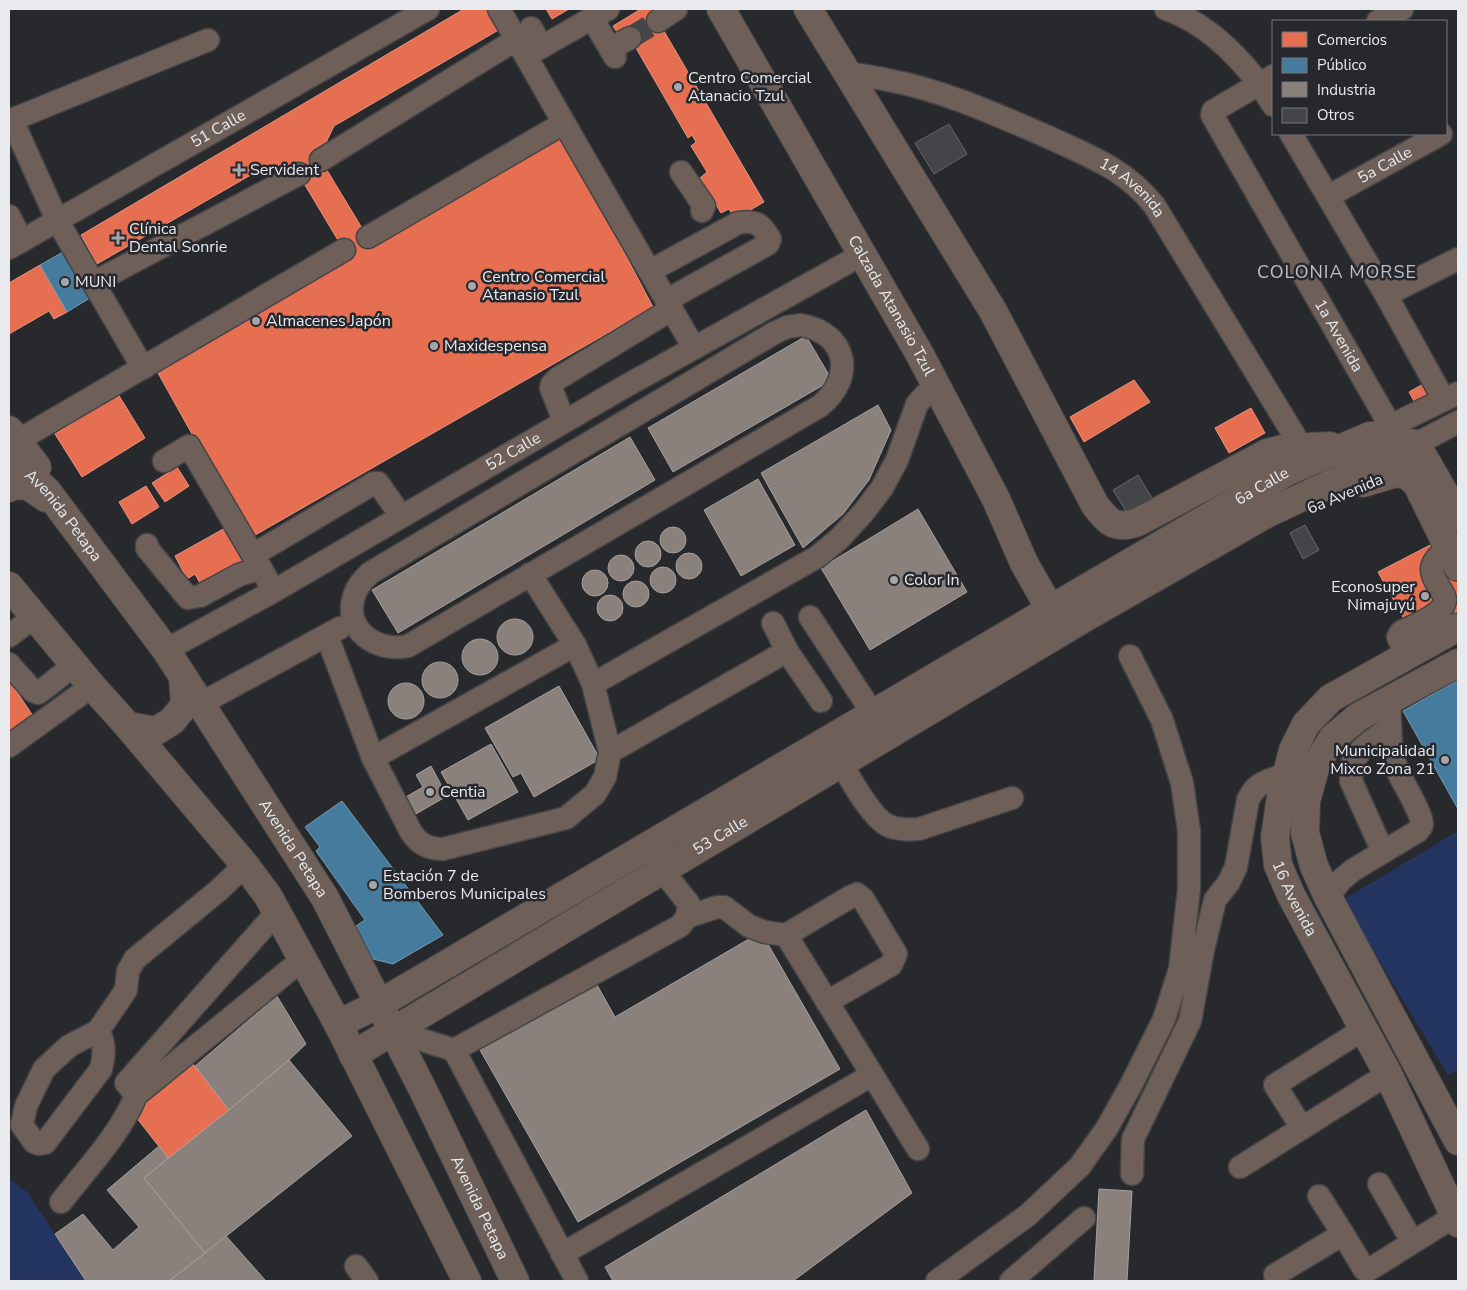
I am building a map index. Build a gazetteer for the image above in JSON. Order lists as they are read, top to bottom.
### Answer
{
  "streets": {
    "main road": [
      "Calzada Atanasio Tzul",
      "6a Calle",
      "6a Avenida",
      "Avenida Petapa",
      "53 Calle",
      "16 Avenida"
    ],
    "street": [
      "51 Calle",
      "5a Calle",
      "14 Avenida",
      "1a Avenida",
      "52 Calle"
    ]
  },
  "crossings": [
    ["Calzada Atanasio Tzul", "52 Calle"],
    ["Calzada Atanasio Tzul", "6a Calle"],
    ["Calzada Atanasio Tzul", "53 Calle"],
    ["1a Avenida", "6a Calle"],
    ["52 Calle", "Avenida Petapa"],
    ["6a Calle", "6a Avenida"],
    ["6a Calle", "53 Calle"],
    ["Avenida Petapa", "53 Calle"]
  ],
  "districts": ["COLONIA MORSE"],
  "places": {
    "other": [
      "Centro Comercial Atanacio Tzul",
      "MUNI",
      "Centro Comercial Atanasio Tzul",
      "Almacenes Japón",
      "Maxidespensa",
      "Color In",
      "Econosuper Nimajuyú",
      "Municipalidad Mixco Zona 21",
      "Centia",
      "Estación 7 de Bomberos Municipales"
    ],
    "health": ["Servident", "Clínica Dental Sonrie"]
  },
  "legend": [
    "Comercios",
    "Público",
    "Industria",
    "Otros"
  ]
}
